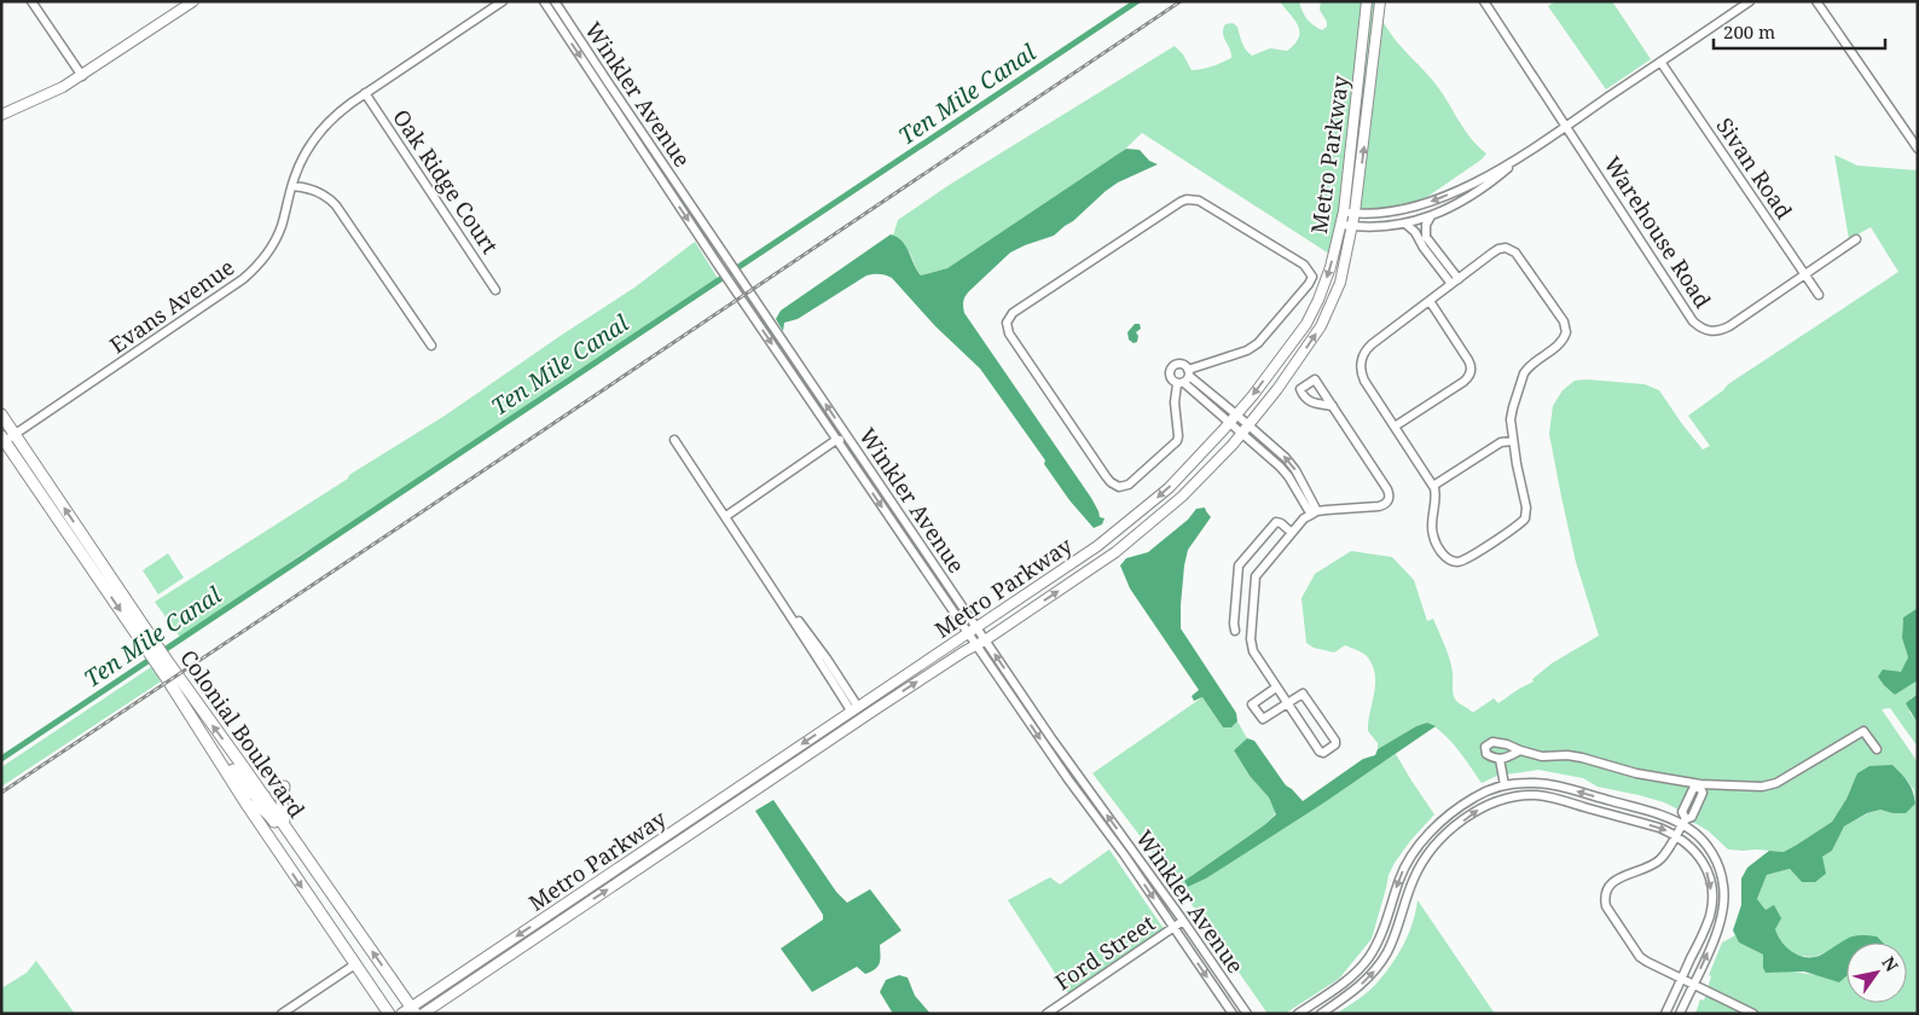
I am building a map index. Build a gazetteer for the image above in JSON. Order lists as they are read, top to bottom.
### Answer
{
  "streets": {
    "highway": ["Colonial Boulevard"],
    "main road": ["Metro Parkway"],
    "street": [
      "Winkler Avenue",
      "Sivan Road",
      "Oak Ridge Court",
      "Warehouse Road",
      "Evans Avenue",
      "Ford Street"
    ]
  },
  "crossings": [
    ["Winkler Avenue", "Metro Parkway"],
    ["Winkler Avenue", "Ford Street"],
    ["Metro Parkway", "Colonial Boulevard"],
    ["Sivan Road", "Warehouse Road"],
    ["Oak Ridge Court", "Evans Avenue"],
    ["Evans Avenue", "Colonial Boulevard"]
  ],
  "water": ["Ten Mile Canal"],
  "scale_bar": "200 m",
  "north": "top right"
}
